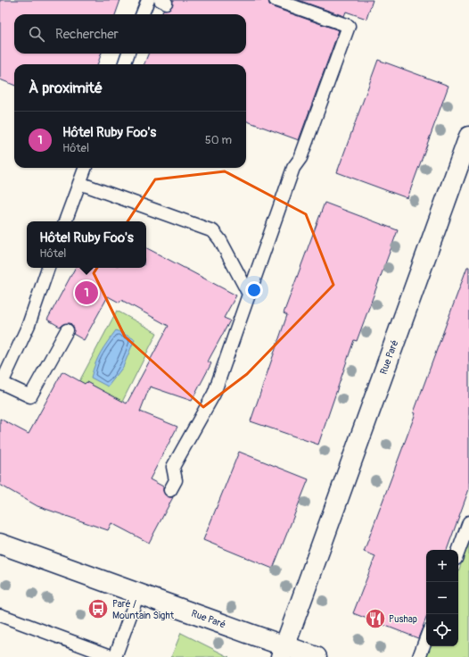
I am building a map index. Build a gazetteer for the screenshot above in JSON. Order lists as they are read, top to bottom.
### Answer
{
  "streets": {
    "street": ["Rue Paré"]
  },
  "places": {
    "bus stop": ["Paré / Mountain Sight"],
    "restaurant": ["Pushap"]
  },
  "page": {
    "search": "Rechercher",
    "heading": "À proximité",
    "list": [
      {
        "mark": "1",
        "name": "Hôtel Ruby Foo's",
        "note": "Hôtel",
        "value": "50 m"
      }
    ],
    "popup": ["Hôtel Ruby Foo's", "Hôtel"],
    "pins": "1",
    "map_buttons": ["+", "−"]
  }
}
